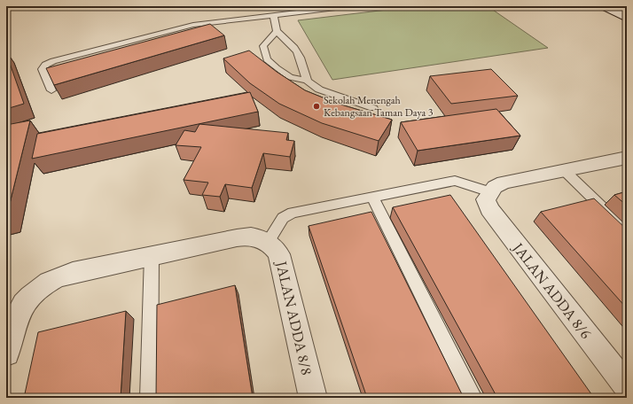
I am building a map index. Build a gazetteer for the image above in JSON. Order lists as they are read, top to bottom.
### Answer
{
  "streets": {
    "street": ["JALAN ADDA 8/6", "JALAN ADDA 8/8"]
  },
  "places": ["Sekolah Menengah Kebangsaan Taman Daya 3"]
}
